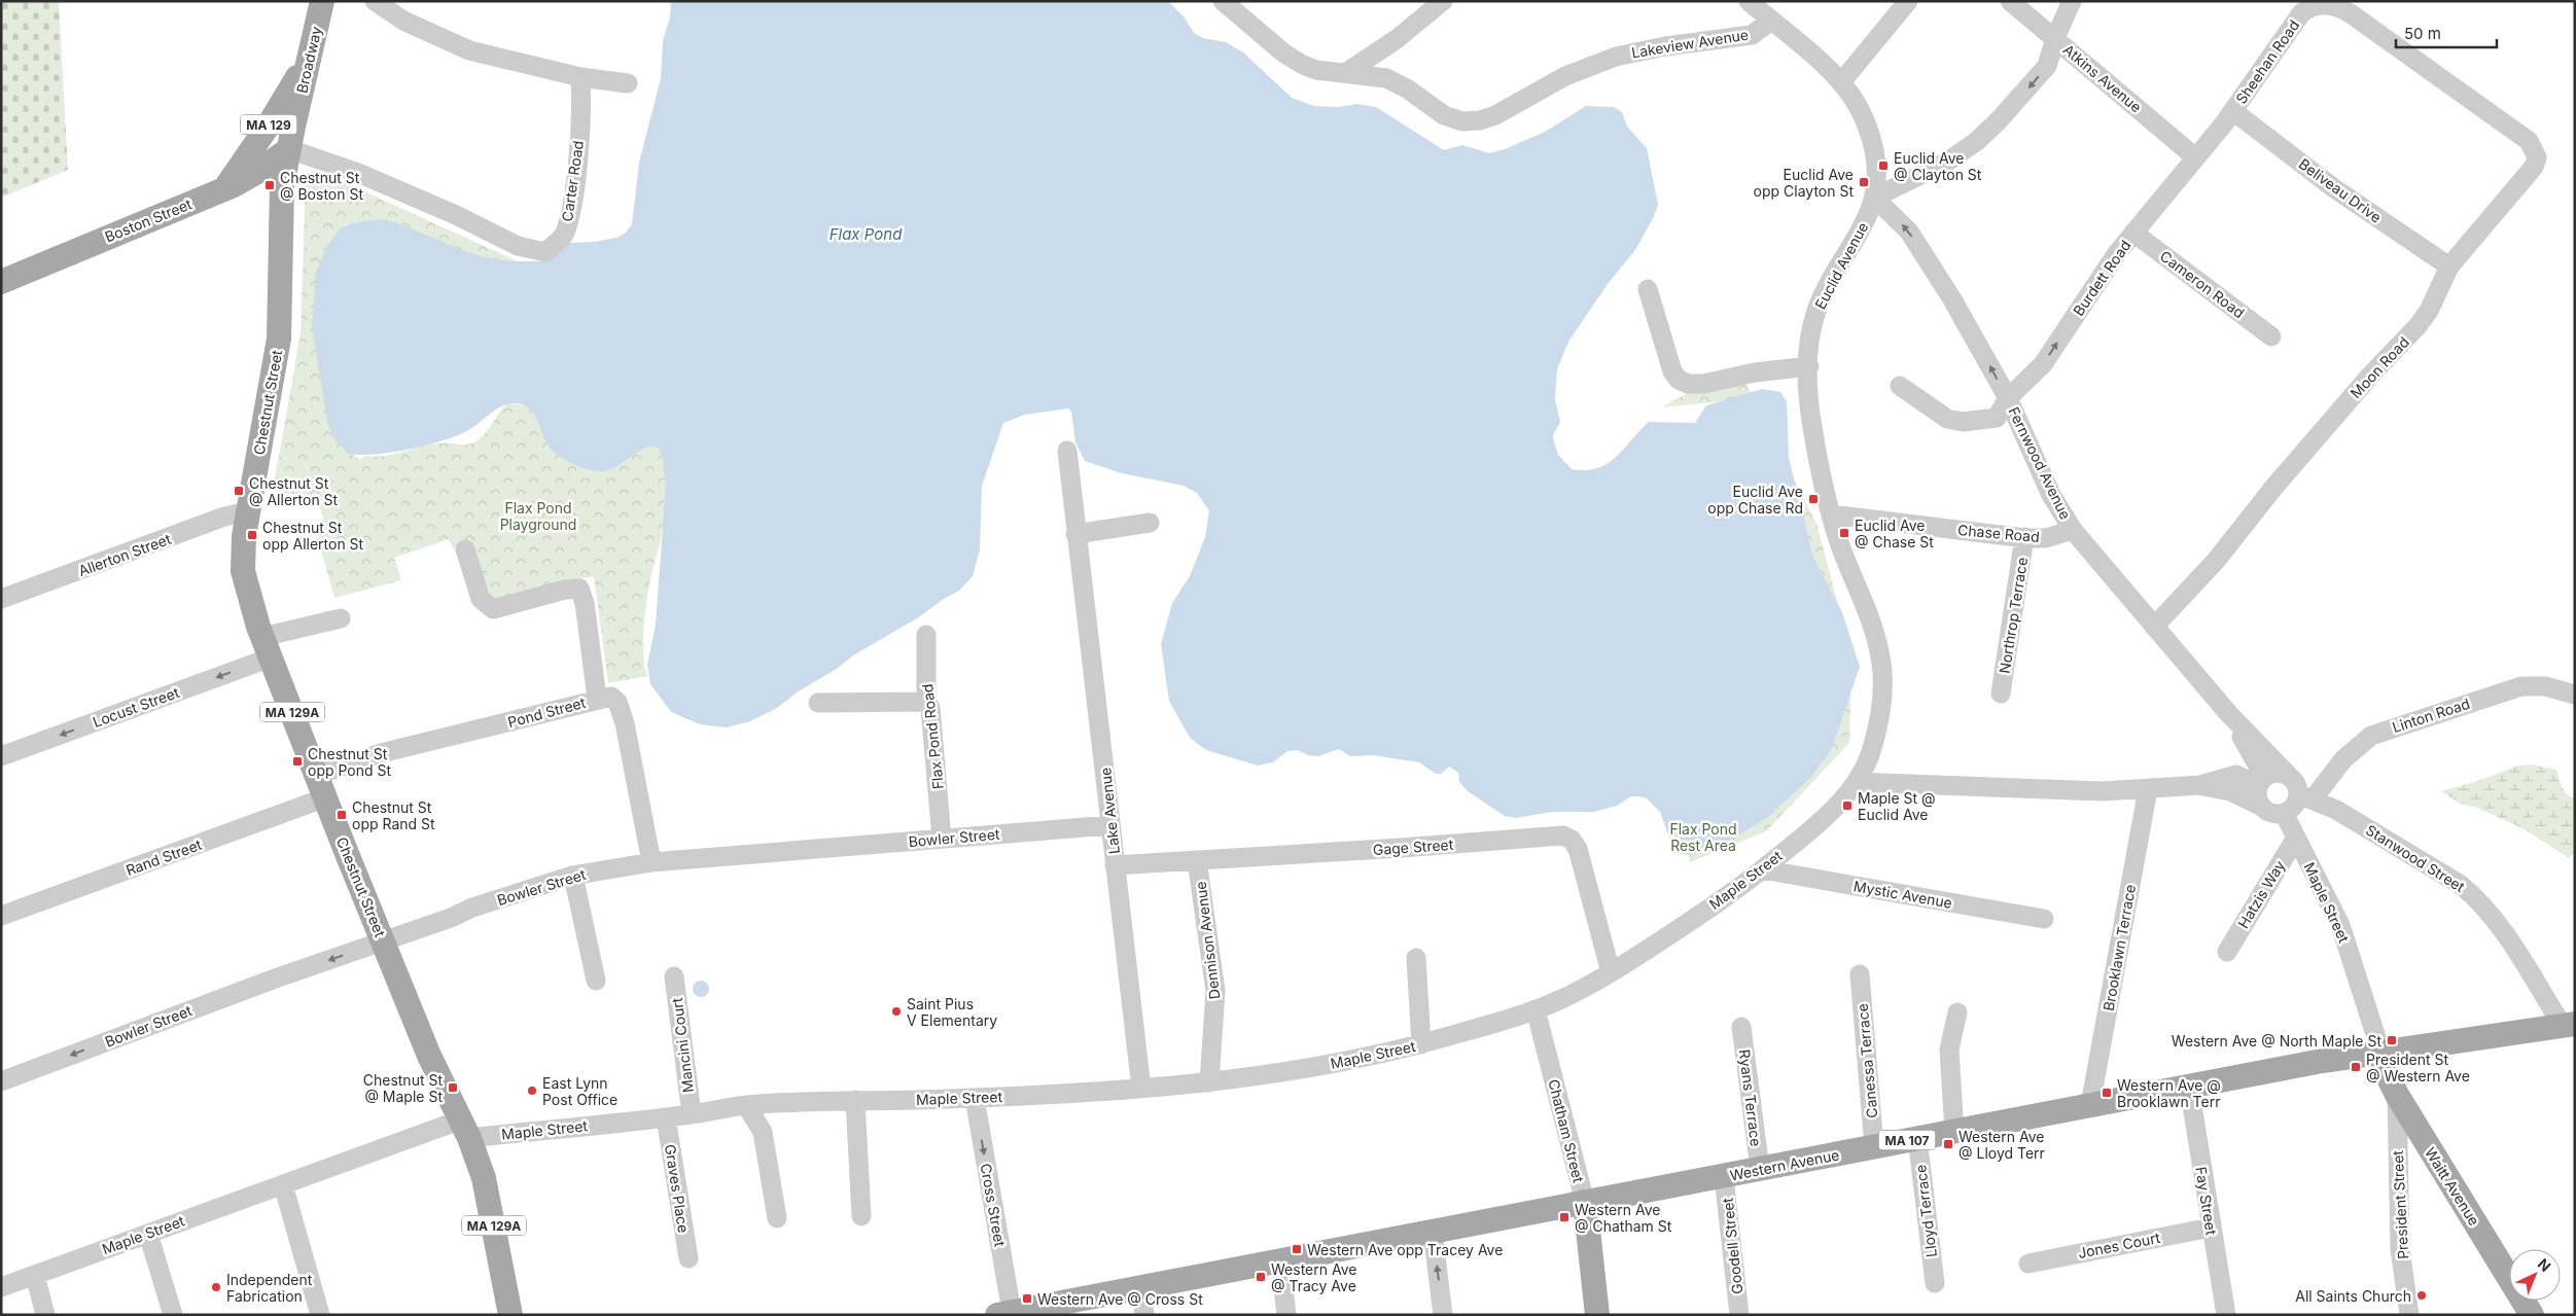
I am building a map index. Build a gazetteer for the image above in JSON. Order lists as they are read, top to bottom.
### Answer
{
  "streets": {
    "main road": [
      "Broadway",
      "MA 129",
      "Boston Street",
      "Chestnut Street",
      "MA 129A",
      "Chatham Street",
      "MA 107",
      "Western Avenue",
      "Waitt Avenue"
    ],
    "street": [
      "Lakeview Avenue",
      "Sheehan Road",
      "Atkins Avenue",
      "Carter Road",
      "Beliveau Drive",
      "Euclid Avenue",
      "Burdett Road",
      "Cameron Road",
      "Moon Road",
      "Fernwood Avenue",
      "Chase Road",
      "Allerton Street",
      "Northrop Terrace",
      "Locust Street",
      "Pond Street",
      "Linton Road",
      "Flax Pond Road",
      "Lake Avenue",
      "Bowler Street",
      "Gage Street",
      "Rand Street",
      "Stanwood Street",
      "Maple Street",
      "Mystic Avenue",
      "Hatzis Way",
      "Dennison Avenue",
      "Brooklawn Terrace",
      "Mancini Court",
      "Canessa Terrace",
      "Ryans Terrace",
      "Graves Place",
      "Fay Street",
      "Cross Street",
      "President Street",
      "Lloyd Terrace",
      "Jones Court",
      "Goodell Street"
    ]
  },
  "crossings": [
    ["Lakeview Avenue", "Euclid Avenue"],
    ["Broadway", "MA 129"],
    ["Broadway", "Carter Road"],
    ["Broadway", "Boston Street"],
    ["Broadway", "Chestnut Street"],
    ["Sheehan Road", "Atkins Avenue"],
    ["Sheehan Road", "Beliveau Drive"],
    ["Sheehan Road", "Burdett Road"],
    ["Sheehan Road", "Moon Road"],
    ["Atkins Avenue", "Burdett Road"],
    ["MA 129", "Boston Street"],
    ["Carter Road", "Boston Street"],
    ["Carter Road", "Chestnut Street"],
    ["Beliveau Drive", "Moon Road"],
    ["Boston Street", "Chestnut Street"],
    ["Euclid Avenue", "Fernwood Avenue"],
    ["Euclid Avenue", "Chase Road"],
    ["Euclid Avenue", "Maple Street"],
    ["Burdett Road", "Cameron Road"],
    ["Burdett Road", "Fernwood Avenue"],
    ["Moon Road", "Fernwood Avenue"],
    ["Chestnut Street", "Allerton Street"],
    ["Chestnut Street", "Locust Street"],
    ["Chestnut Street", "Pond Street"],
    ["Chestnut Street", "Bowler Street"],
    ["Chestnut Street", "Rand Street"],
    ["Chestnut Street", "Maple Street"],
    ["Fernwood Avenue", "Chase Road"],
    ["Fernwood Avenue", "Linton Road"],
    ["Fernwood Avenue", "Stanwood Street"],
    ["Fernwood Avenue", "Maple Street"],
    ["Chase Road", "Northrop Terrace"],
    ["Pond Street", "Bowler Street"],
    ["Linton Road", "Stanwood Street"],
    ["Linton Road", "Maple Street"],
    ["Flax Pond Road", "Bowler Street"],
    ["Lake Avenue", "Bowler Street"],
    ["Lake Avenue", "Gage Street"],
    ["Lake Avenue", "Maple Street"],
    ["Gage Street", "Maple Street"],
    ["Gage Street", "Dennison Avenue"],
    ["Stanwood Street", "Maple Street"],
    ["Stanwood Street", "Western Avenue"],
    ["Maple Street", "Mystic Avenue"],
    ["Maple Street", "Hatzis Way"],
    ["Maple Street", "Dennison Avenue"],
    ["Maple Street", "Mancini Court"],
    ["Maple Street", "Chatham Street"],
    ["Maple Street", "Western Avenue"],
    ["Maple Street", "Waitt Avenue"],
    ["Maple Street", "Graves Place"],
    ["Maple Street", "Cross Street"],
    ["Brooklawn Terrace", "Western Avenue"],
    ["Canessa Terrace", "Western Avenue"],
    ["Ryans Terrace", "Western Avenue"],
    ["Chatham Street", "Western Avenue"],
    ["Western Avenue", "Waitt Avenue"],
    ["Western Avenue", "Fay Street"],
    ["Western Avenue", "Cross Street"],
    ["Western Avenue", "Lloyd Terrace"],
    ["Western Avenue", "Goodell Street"],
    ["Waitt Avenue", "President Street"],
    ["Fay Street", "Jones Court"]
  ],
  "one_way": ["Burdett Road", "Locust Street", "Bowler Street"],
  "water": ["Flax Pond"],
  "parks": ["Flax Pond Playground", "Flax Pond Rest Area"],
  "places": {
    "transit": [
      "Euclid Ave @ Clayton St",
      "Euclid Ave opp Clayton St",
      "Chestnut St @ Boston St",
      "Chestnut St @ Allerton St",
      "Euclid Ave opp Chase Rd",
      "Euclid Ave @ Chase St",
      "Chestnut St opp Allerton St",
      "Chestnut St opp Pond St",
      "Maple St @ Euclid Ave",
      "Chestnut St opp Rand St",
      "Western Ave @ North Maple St",
      "President St @ Western Ave",
      "Chestnut St @ Maple St",
      "Western Ave @ Brooklawn Terr",
      "Western Ave @ Lloyd Terr",
      "Western Ave @ Chatham St",
      "Western Ave opp Tracey Ave",
      "Western Ave @ Tracy Ave",
      "Western Ave @ Cross St"
    ],
    "other": [
      "Saint Pius V Elementary",
      "East Lynn Post Office",
      "Independent Fabrication",
      "All Saints Church"
    ]
  },
  "scale_bar": "50 m",
  "north": "top right"
}
